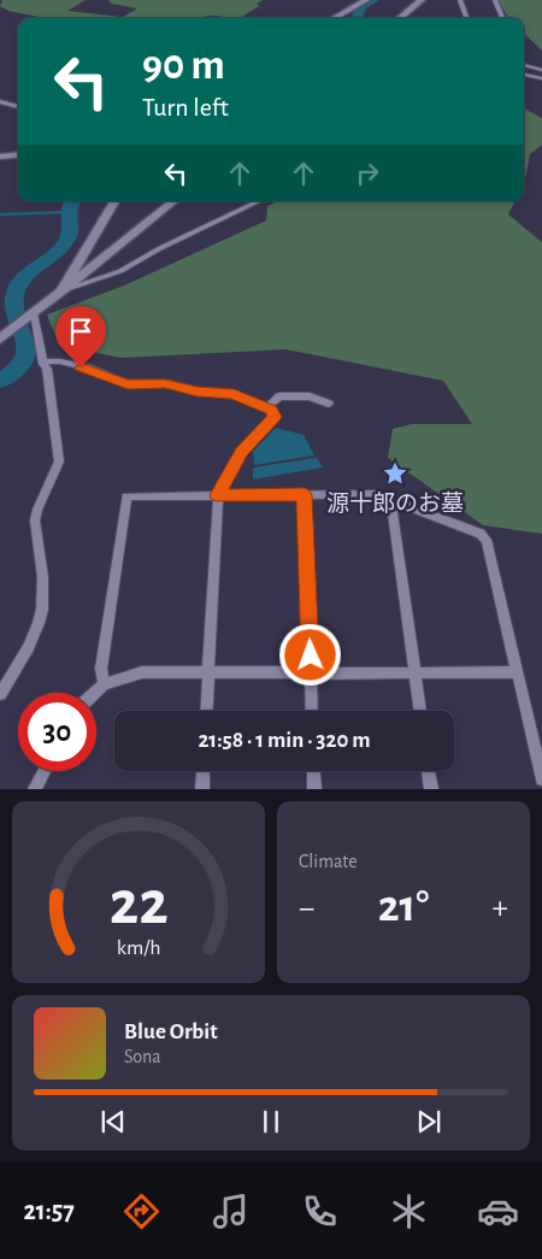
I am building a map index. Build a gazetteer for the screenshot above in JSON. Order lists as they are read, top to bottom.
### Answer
{
  "places": {
    "place": ["源十郎のお墓"]
  },
  "page": {
    "turn": ["90 m", "Turn left"],
    "limit": "30",
    "trip": "21:58 · 1 min · 320 m",
    "tile": "Climate",
    "heat": ["−", "21°", "+"],
    "song": ["Blue Orbit", "Sona"],
    "tabs": "21:57",
    "gauge": ["22", "km/h"]
  }
}
